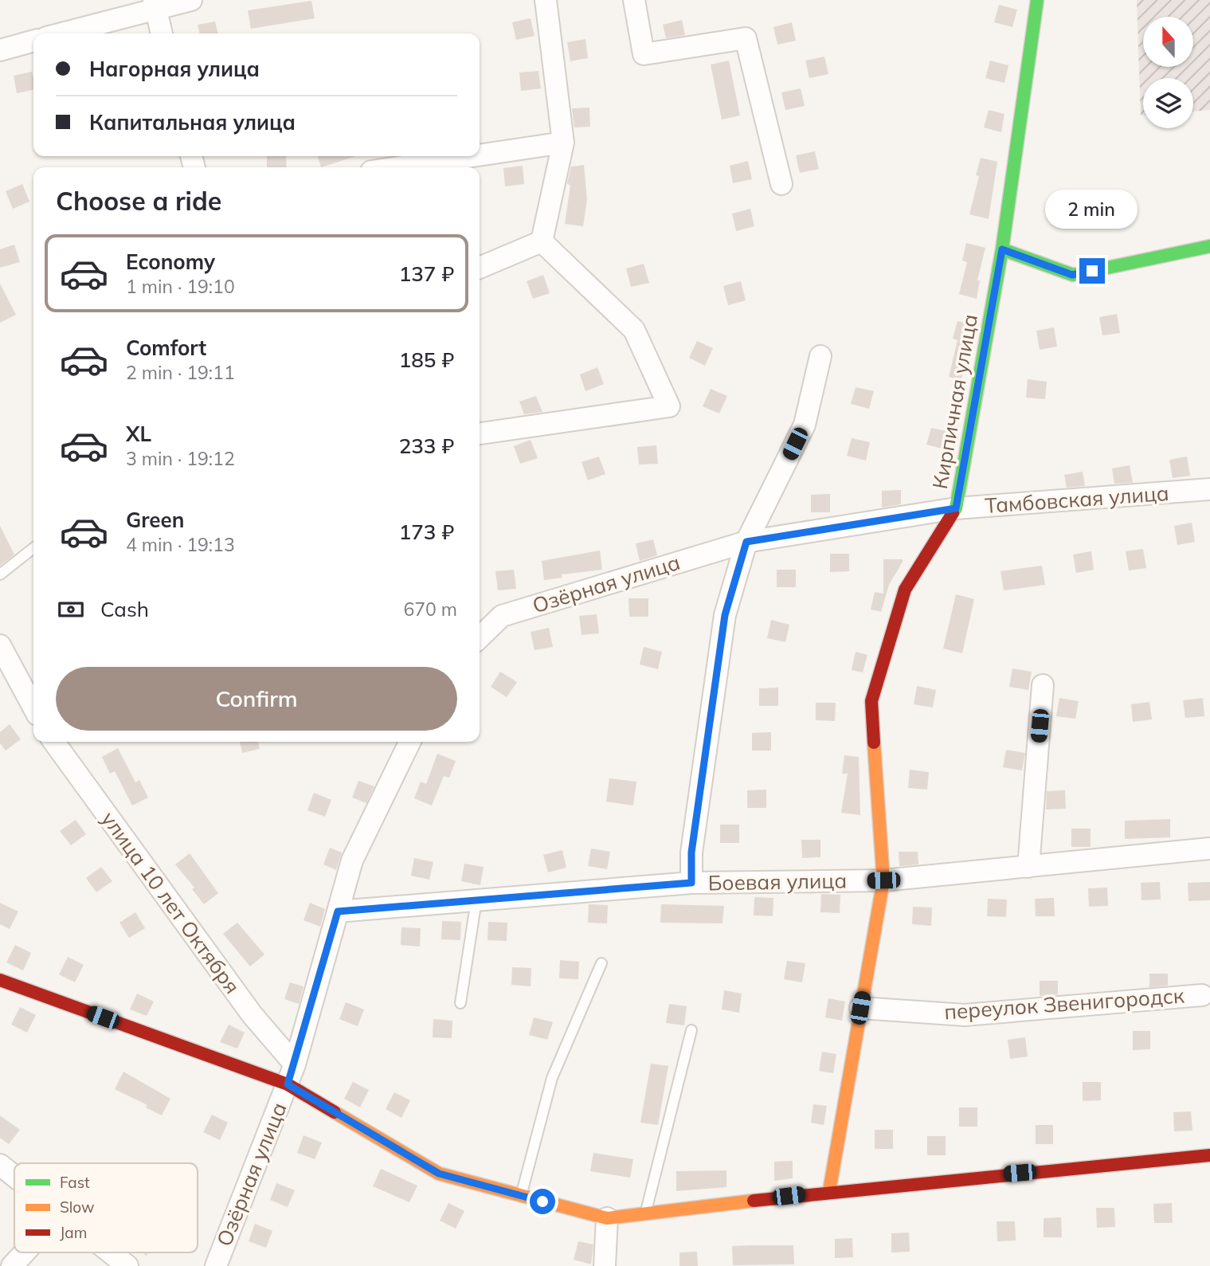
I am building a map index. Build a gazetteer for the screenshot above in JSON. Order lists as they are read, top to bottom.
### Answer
{
  "streets": {
    "street": [
      "Кирпичная улица",
      "Тамбовская улица",
      "Озёрная улица",
      "Боевая улица",
      "улица 10 лет Октября",
      "переулок Звенигородск"
    ]
  },
  "crossings": [
    ["Кирпичная улица", "Тамбовская улица"],
    ["Кирпичная улица", "Боевая улица"],
    ["Кирпичная улица", "переулок Звенигородск"],
    ["Тамбовская улица", "Озёрная улица"],
    ["Озёрная улица", "Боевая улица"],
    ["Озёрная улица", "улица 10 лет Октября"]
  ],
  "legend": ["Fast", "Slow", "Jam"],
  "north": "top",
  "page": {
    "banner": ["Нагорная улица", "Капитальная улица"],
    "heading": "Choose a ride",
    "bubble": "2 min",
    "list": [
      {
        "name": "Economy",
        "note": "1 min · 19:10",
        "value": "137 ₽"
      },
      {
        "name": "Comfort",
        "note": "2 min · 19:11",
        "value": "185 ₽"
      },
      {
        "name": "XL",
        "note": "3 min · 19:12",
        "value": "233 ₽"
      },
      {
        "name": "Green",
        "note": "4 min · 19:13",
        "value": "173 ₽"
      }
    ],
    "pay": ["Cash", "670 m"],
    "buttons": "Confirm"
  }
}
